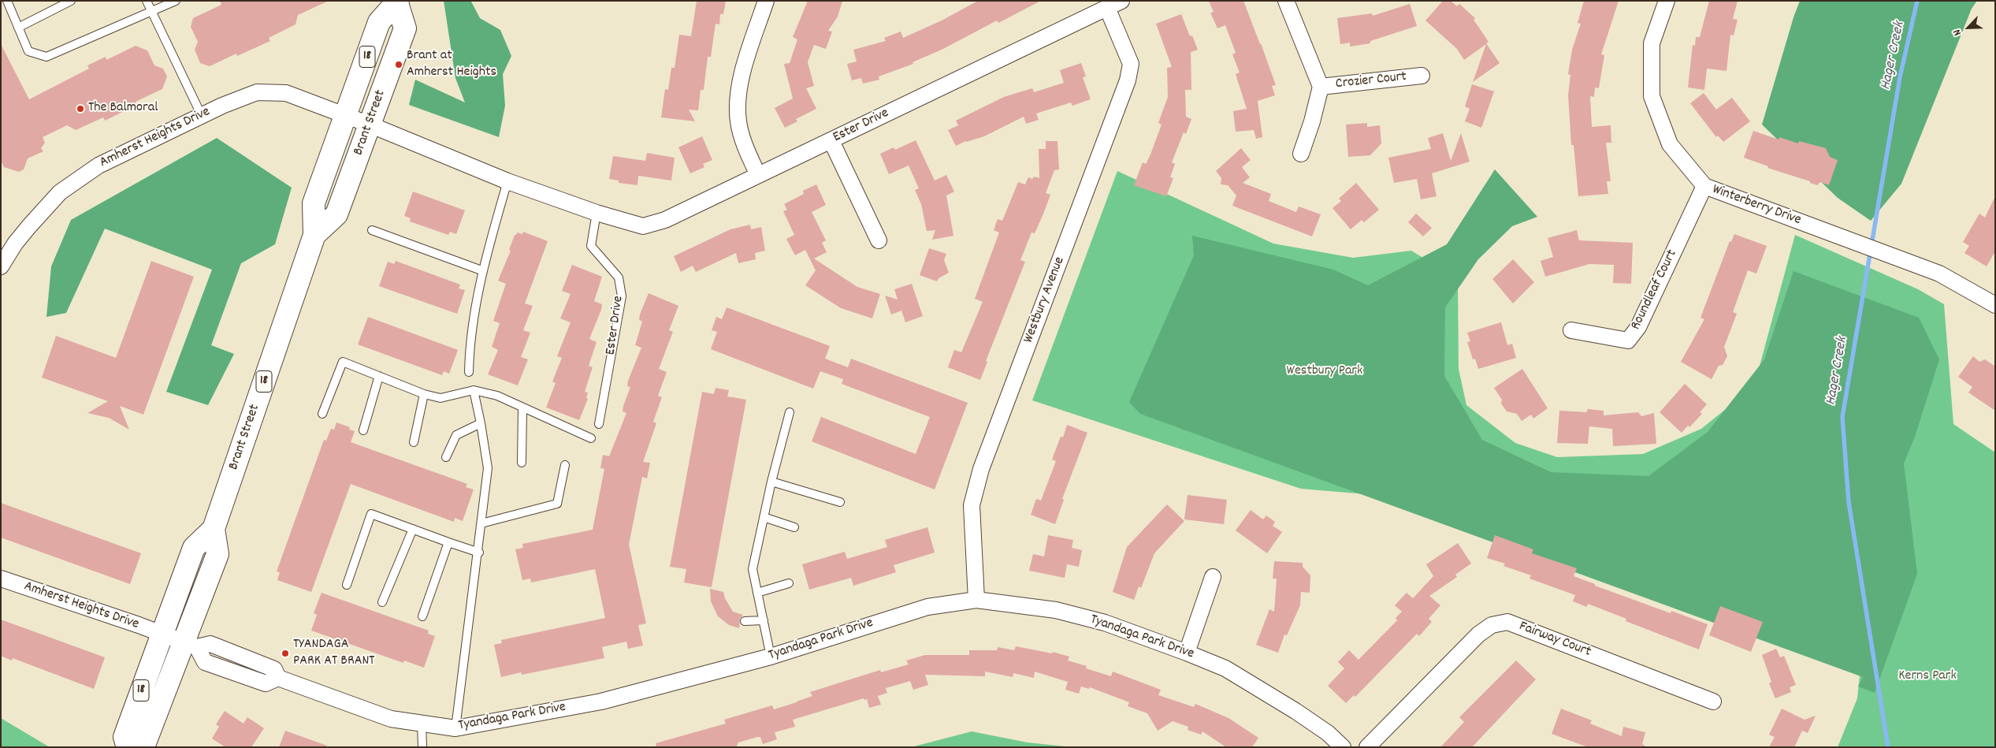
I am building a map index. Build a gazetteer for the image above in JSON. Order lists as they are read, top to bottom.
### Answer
{
  "streets": {
    "main road": ["18", "Brant Street"],
    "street": [
      "Crozier Court",
      "Ester Drive",
      "Amherst Heights Drive",
      "Winterberry Drive",
      "Roundleaf Court",
      "Westbury Avenue",
      "Tyandaga Park Drive",
      "Fairway Court"
    ]
  },
  "crossings": [
    ["Brant Street", "Ester Drive"],
    ["Brant Street", "Amherst Heights Drive"],
    ["Brant Street", "Tyandaga Park Drive"],
    ["Ester Drive", "Amherst Heights Drive"],
    ["Ester Drive", "Westbury Avenue"],
    ["Winterberry Drive", "Roundleaf Court"],
    ["Westbury Avenue", "Tyandaga Park Drive"]
  ],
  "water": ["Hager Creek"],
  "parks": ["Westbury Park", "Kerns Park"],
  "places": ["Brant at Amherst Heights", "The Balmoral", "TYANDAGA PARK AT BRANT"],
  "north": "bottom left"
}
